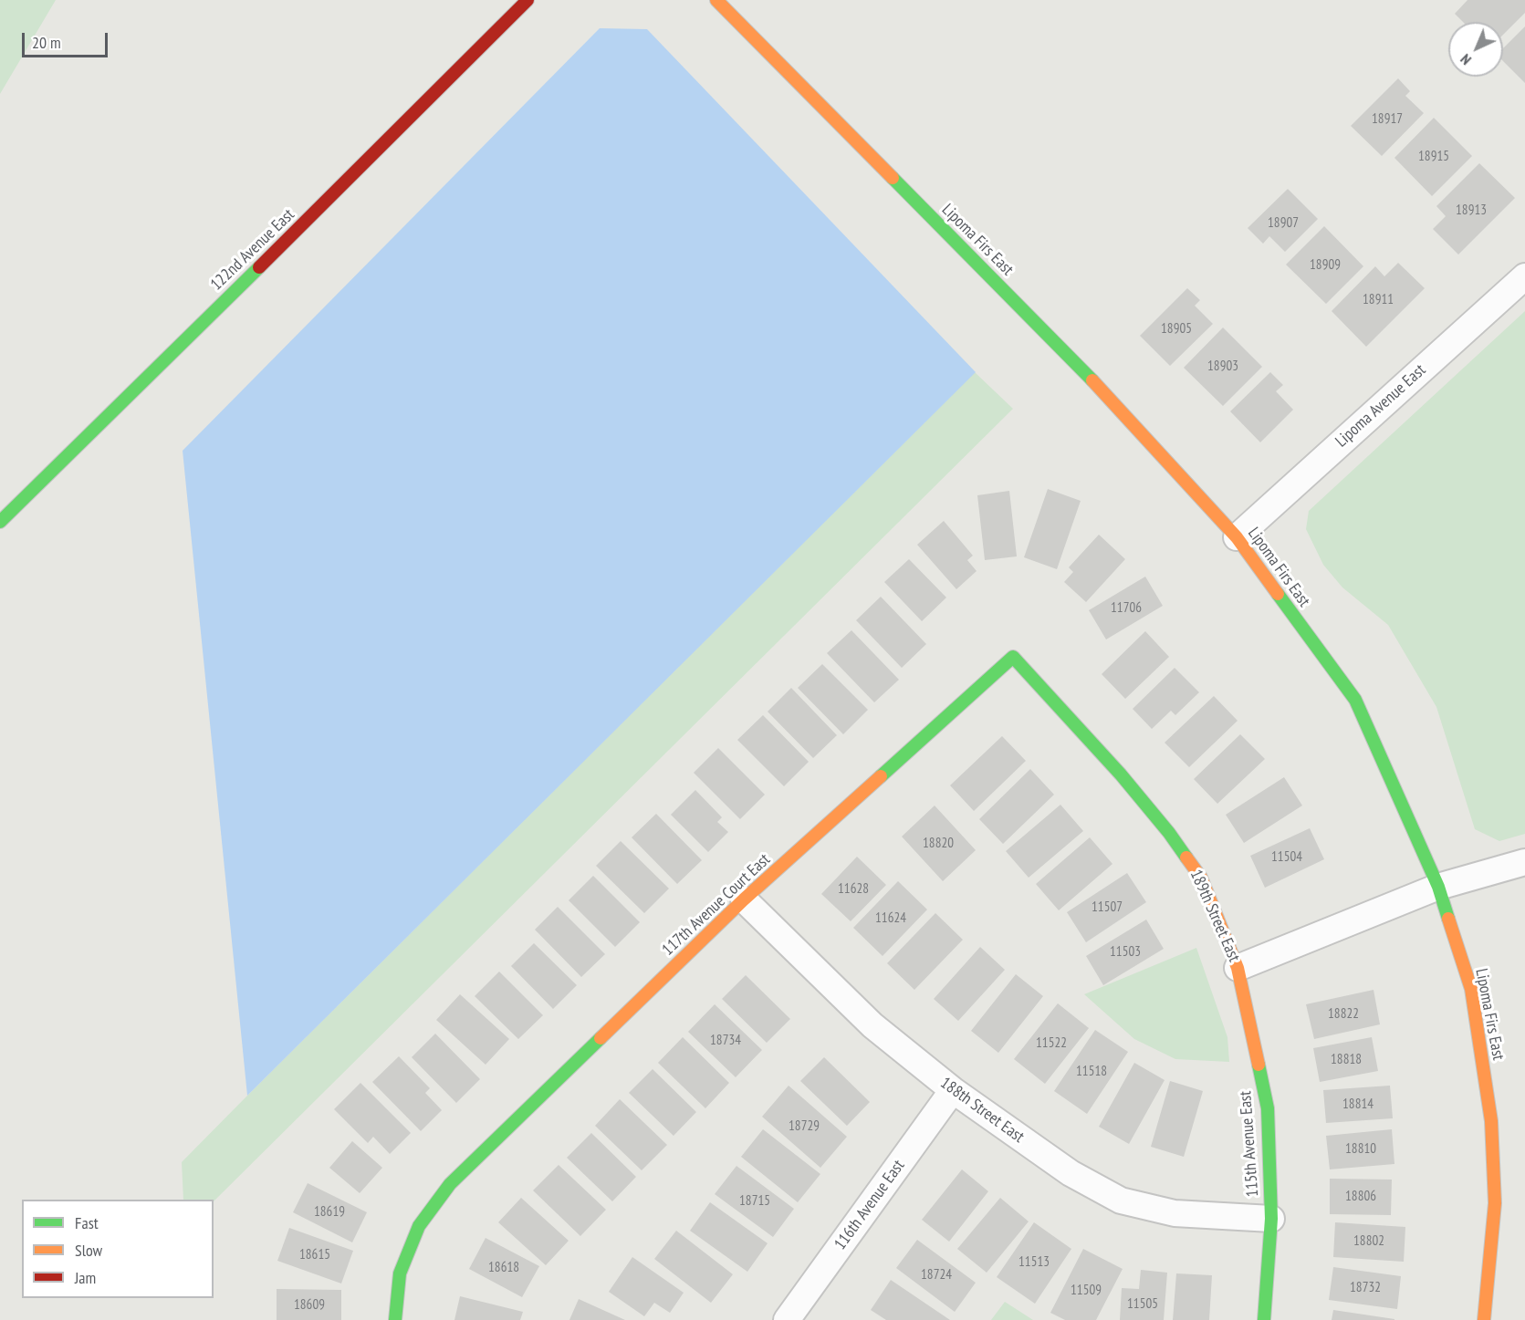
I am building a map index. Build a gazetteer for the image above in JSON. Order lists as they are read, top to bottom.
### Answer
{
  "streets": {
    "street": [
      "Lipoma Firs East",
      "122nd Avenue East",
      "Lipoma Avenue East",
      "117th Avenue Court East",
      "189th Street East",
      "188th Street East",
      "115th Avenue East",
      "116th Avenue East"
    ]
  },
  "crossings": [
    ["Lipoma Firs East", "Lipoma Avenue East"],
    ["Lipoma Firs East", "189th Street East"],
    ["117th Avenue Court East", "189th Street East"],
    ["117th Avenue Court East", "188th Street East"],
    ["189th Street East", "115th Avenue East"],
    ["188th Street East", "115th Avenue East"],
    ["188th Street East", "116th Avenue East"]
  ],
  "house_numbers": [
    "18917",
    "18915",
    "18913",
    "18907",
    "18909",
    "18911",
    "18905",
    "18903",
    "11706",
    "18820",
    "11504",
    "11628",
    "11507",
    "11624",
    "11503",
    "18822",
    "18734",
    "11522",
    "18818",
    "11518",
    "18814",
    "18729",
    "18810",
    "18806",
    "18715",
    "18619",
    "18802",
    "18615",
    "11513",
    "18618",
    "18724",
    "18732",
    "11509",
    "11505",
    "18609"
  ],
  "legend": ["Fast", "Slow", "Jam"],
  "scale_bar": "20 m",
  "north": "bottom left"
}
